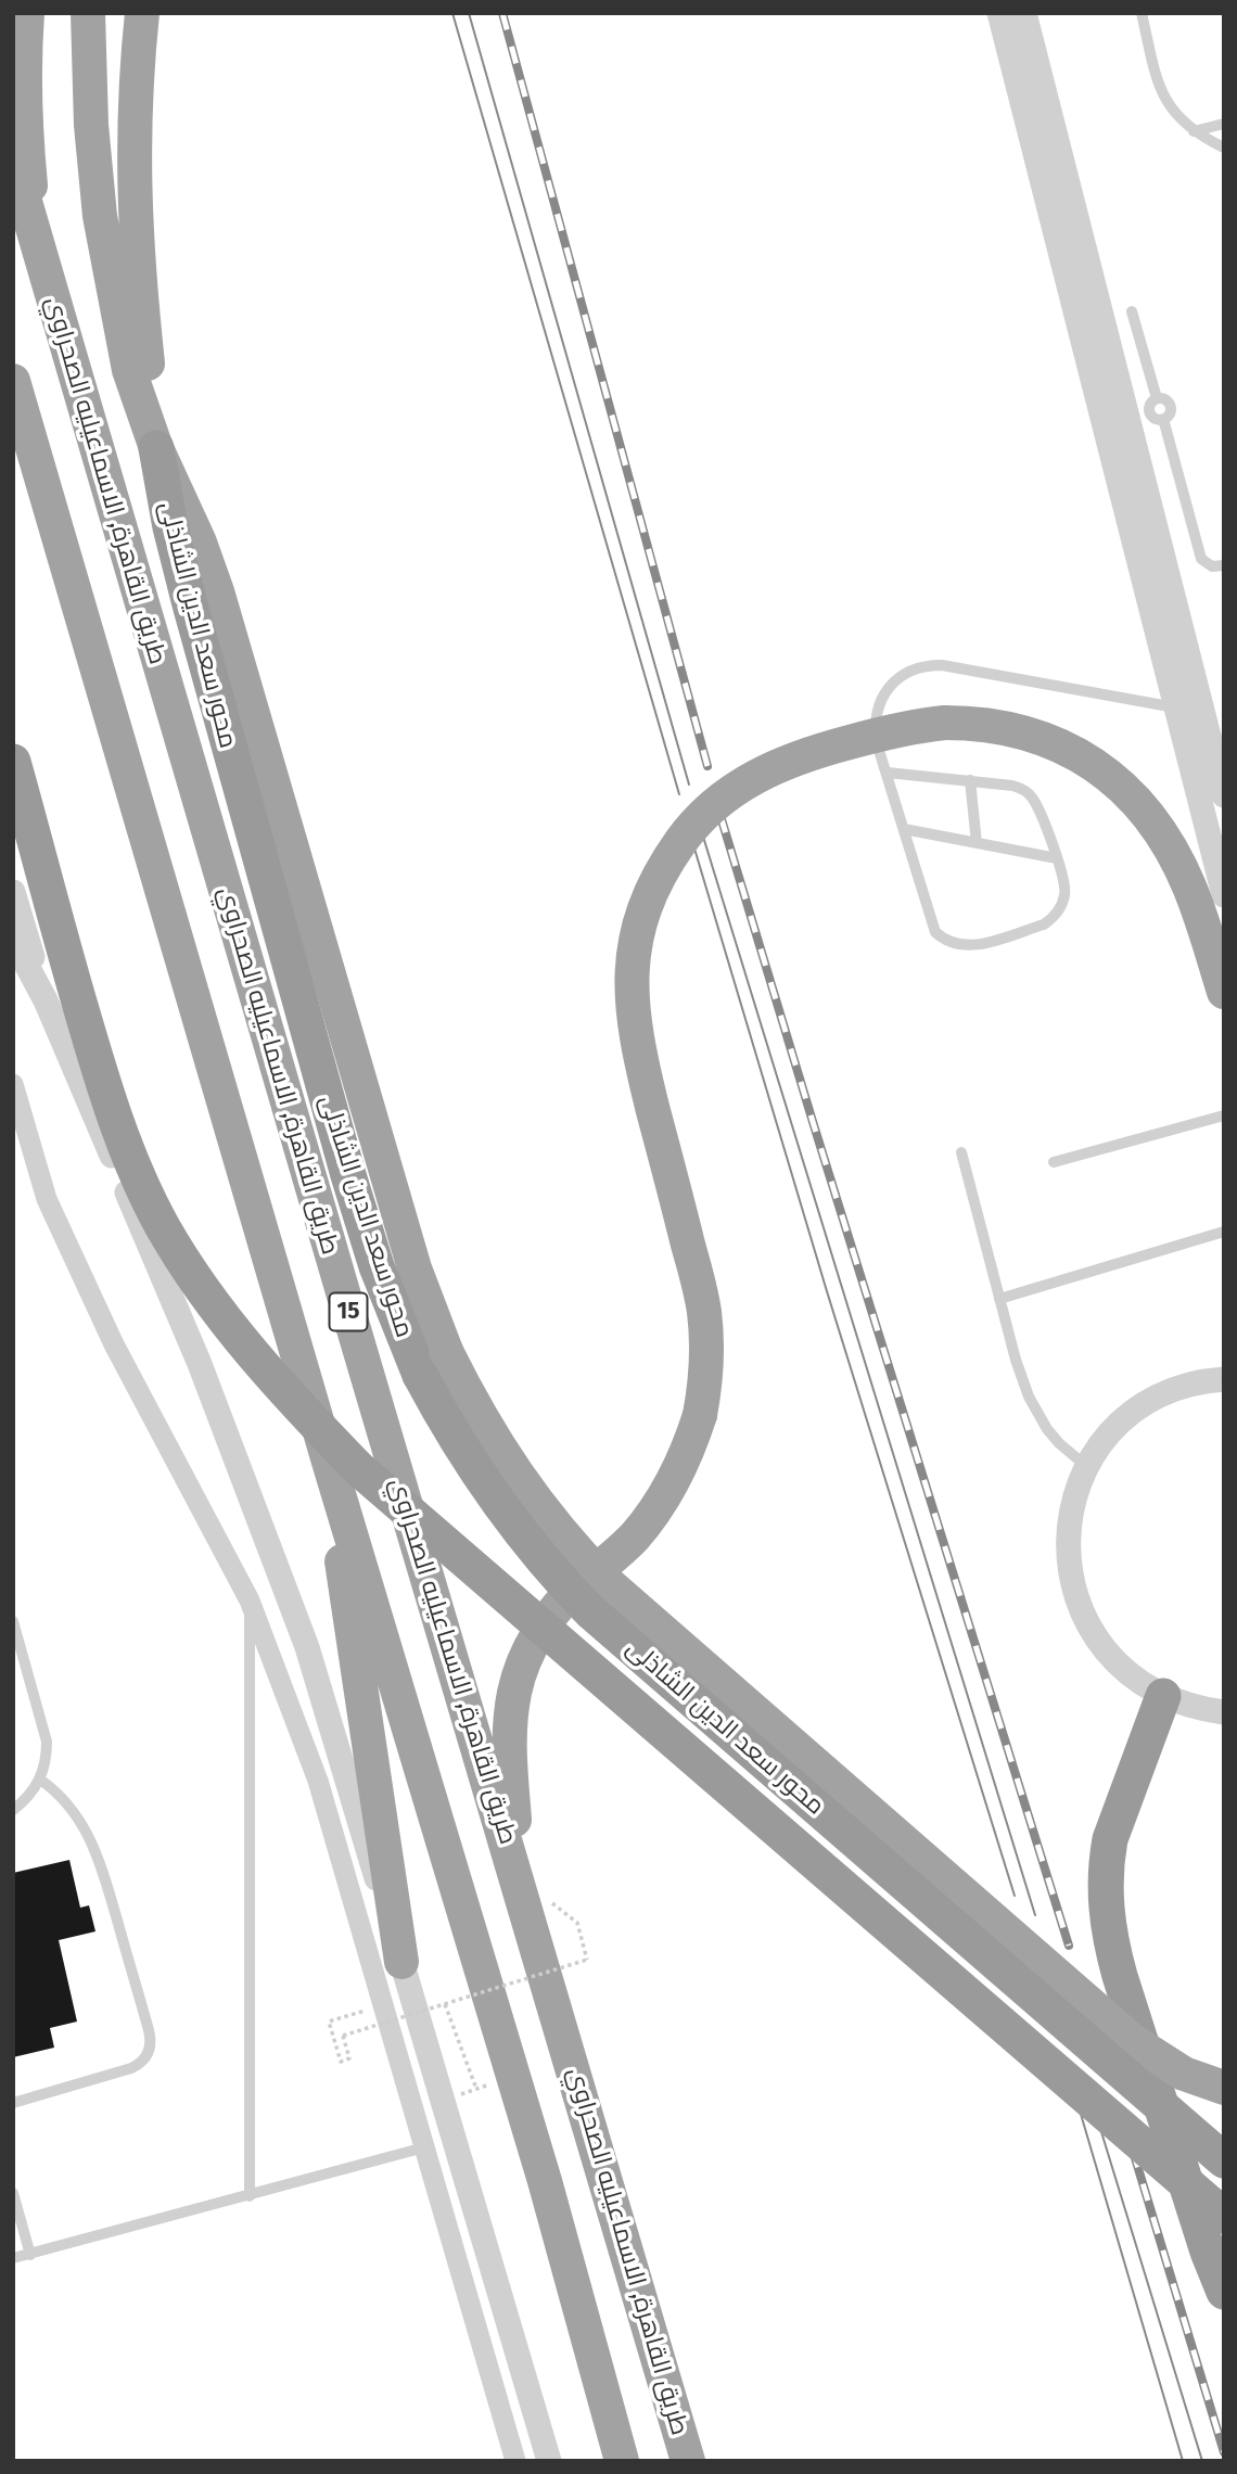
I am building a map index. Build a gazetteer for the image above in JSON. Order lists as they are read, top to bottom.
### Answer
{
  "streets": {
    "highway": ["طريق القاهرة, الاسماعيليه الصحراوي", "محور سعد الدين الشاذلى", "15"]
  }
}
